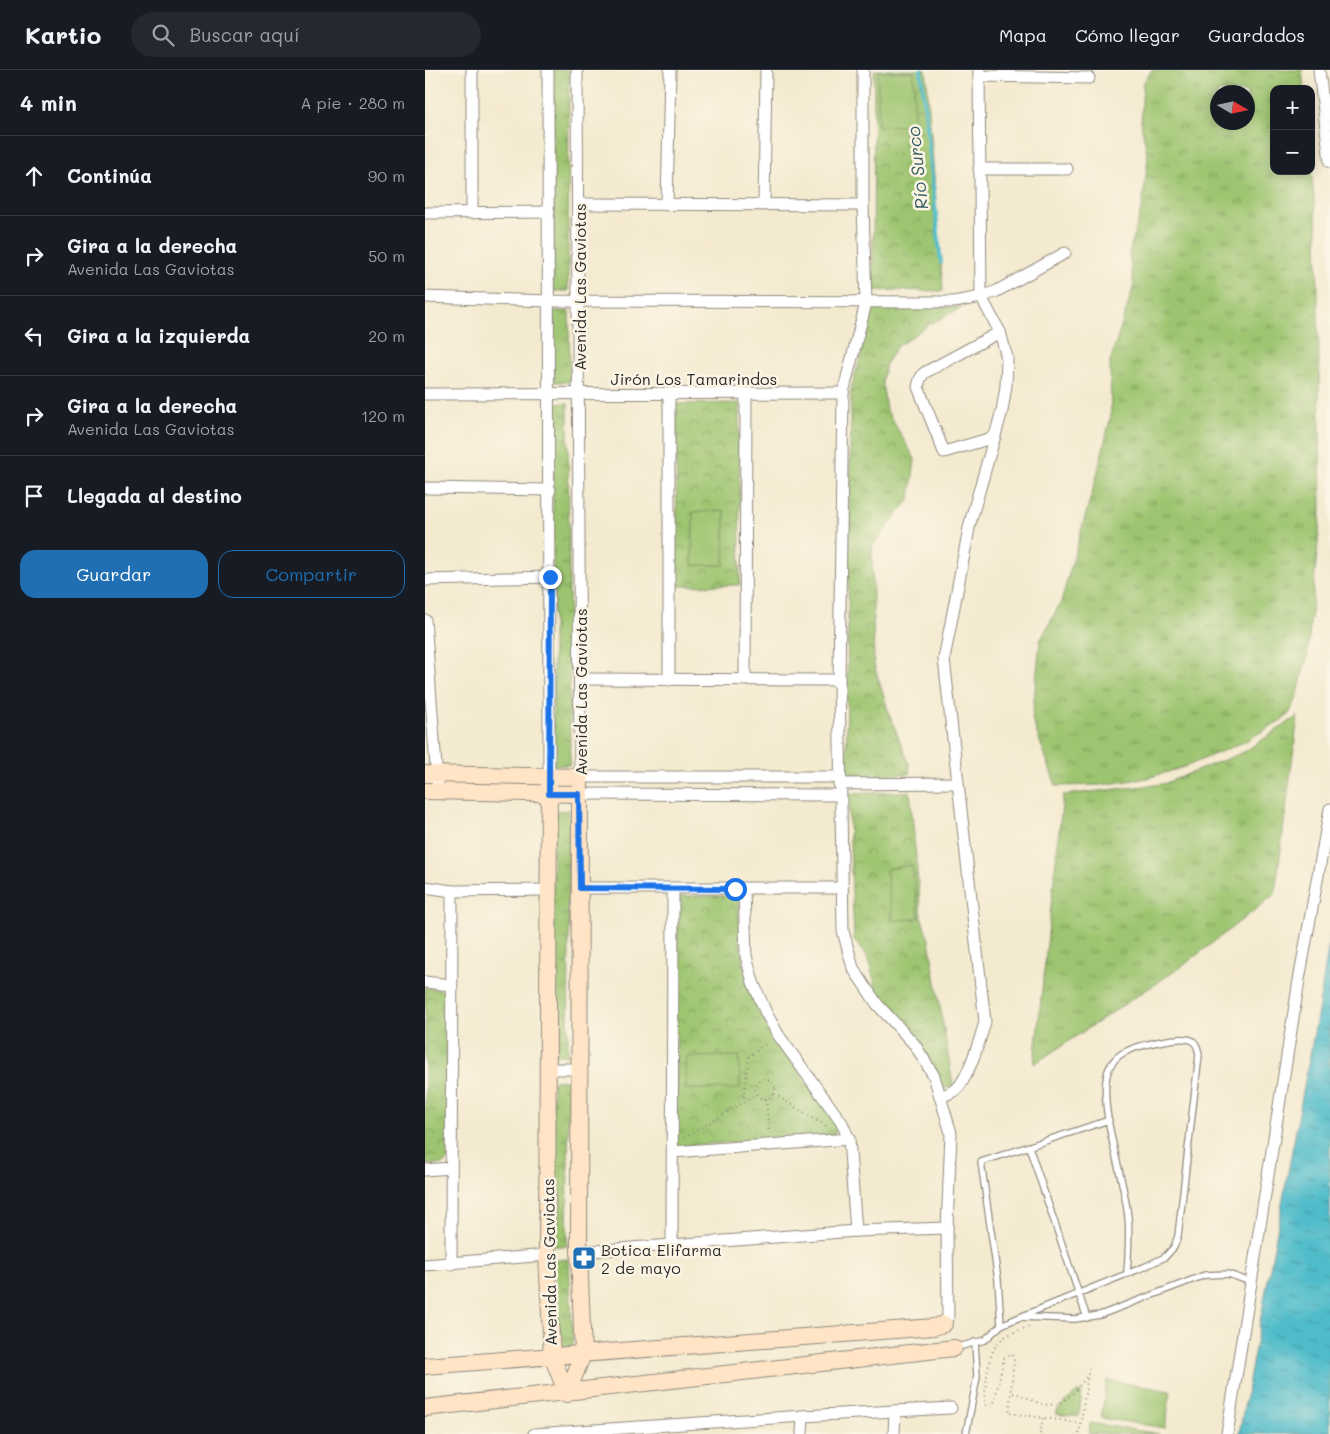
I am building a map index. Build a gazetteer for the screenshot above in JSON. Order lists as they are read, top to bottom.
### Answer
{
  "streets": {
    "street": ["Avenida Las Gaviotas", "Jirón Los Tamarindos"]
  },
  "crossings": [
    ["Avenida Las Gaviotas", "Jirón Los Tamarindos"]
  ],
  "water": ["Río Surco"],
  "places": {
    "pharmacy": ["Botica Elifarma 2 de mayo"]
  },
  "north": "right",
  "page": {
    "header": "Kartio",
    "search": "Buscar aquí",
    "nav": ["Mapa", "Cómo llegar", "Guardados"],
    "heading": ["4 min", "A pie · 280 m"],
    "map_buttons": ["+", "−"],
    "list": [
      ["Continúa", "90 m"],
      ["Gira a la derecha", "Avenida Las Gaviotas", "50 m"],
      ["Gira a la izquierda", "20 m"],
      ["Gira a la derecha", "Avenida Las Gaviotas", "120 m"],
      "Llegada al destino"
    ],
    "buttons": ["Guardar", "Compartir"]
  }
}
